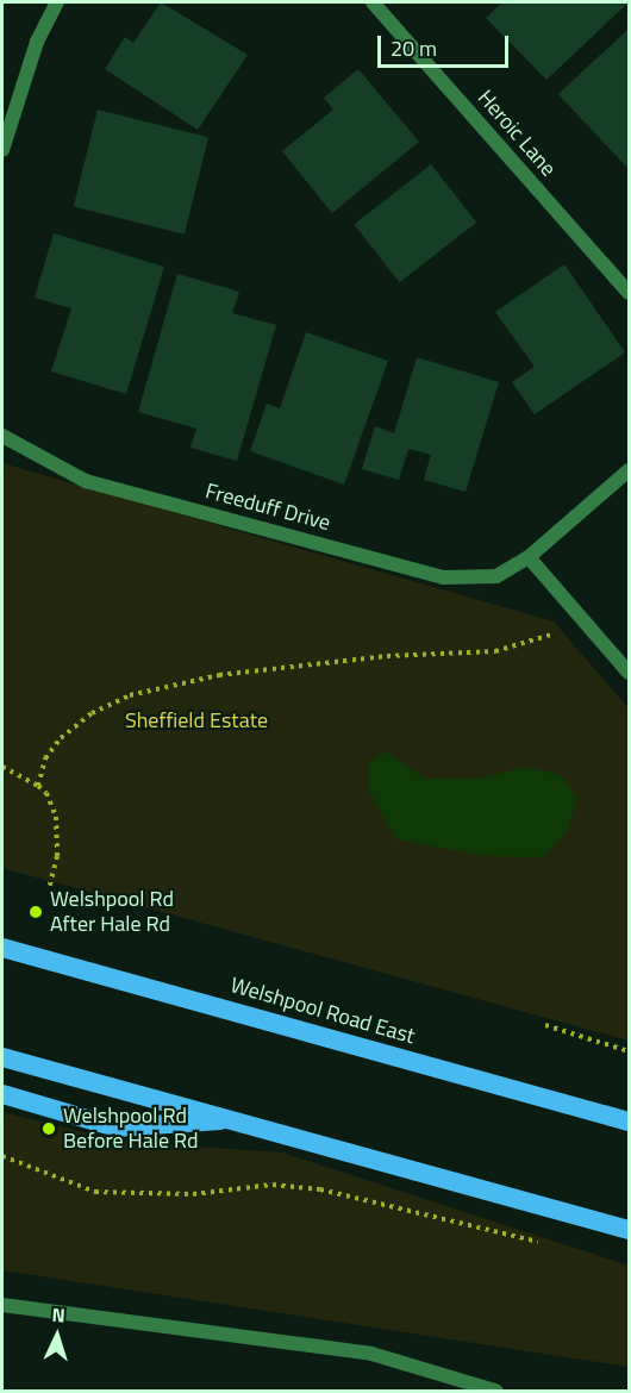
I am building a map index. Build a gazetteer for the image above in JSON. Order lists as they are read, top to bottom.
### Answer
{
  "streets": {
    "highway": ["Welshpool Road East"],
    "street": ["Heroic Lane", "Freeduff Drive"]
  },
  "parks": ["Sheffield Estate"],
  "places": ["Welshpool Rd After Hale Rd", "Welshpool Rd Before Hale Rd"],
  "scale_bar": "20 m",
  "north": "top"
}
